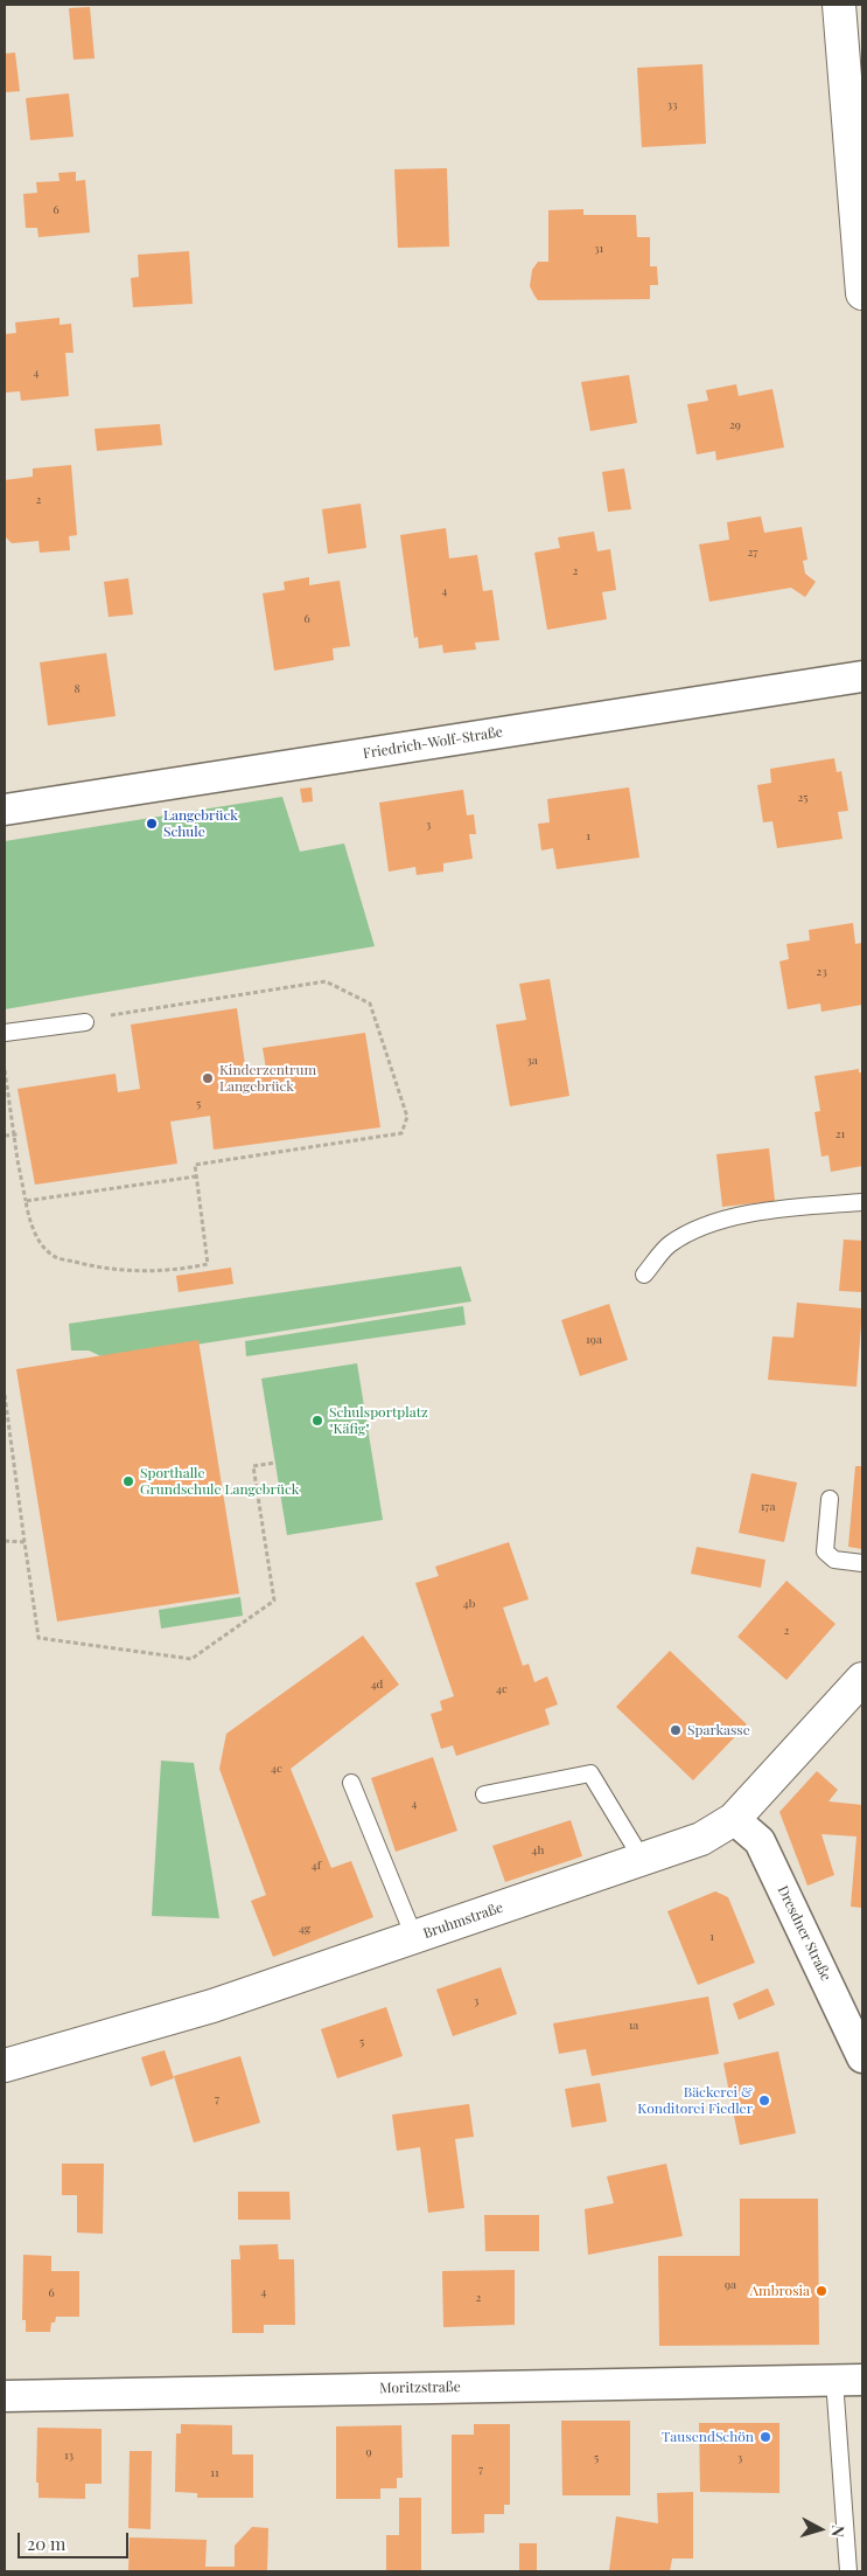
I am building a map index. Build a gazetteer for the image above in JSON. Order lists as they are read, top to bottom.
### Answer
{
  "streets": {
    "street": [
      "Friedrich-Wolf-Straße",
      "Bruhmstraße",
      "Dresdner Straße",
      "Moritzstraße"
    ]
  },
  "crossings": [
    ["Bruhmstraße", "Dresdner Straße"]
  ],
  "places": [
    "Langebrück Schule",
    "Kinderzentrum Langebrück",
    "Schulsportplatz \"Käfig\"",
    "Sporthalle Grundschule Langebrück",
    "Sparkasse",
    "Bäckerei & Konditorei Fiedler",
    "Ambrosia",
    "TausendSchön"
  ],
  "house_numbers": [
    "33",
    "6",
    "31",
    "4",
    "29",
    "2",
    "27",
    "2",
    "4",
    "6",
    "8",
    "25",
    "3",
    "1",
    "23",
    "3a",
    "5",
    "21",
    "19a",
    "17a",
    "4b",
    "2",
    "4d",
    "4c",
    "4e",
    "4",
    "4h",
    "4f",
    "4g",
    "1",
    "3",
    "1a",
    "5",
    "7",
    "9a",
    "4",
    "6",
    "2",
    "9",
    "13",
    "5",
    "3",
    "7",
    "11"
  ],
  "scale_bar": "20 m",
  "north": "right"
}
